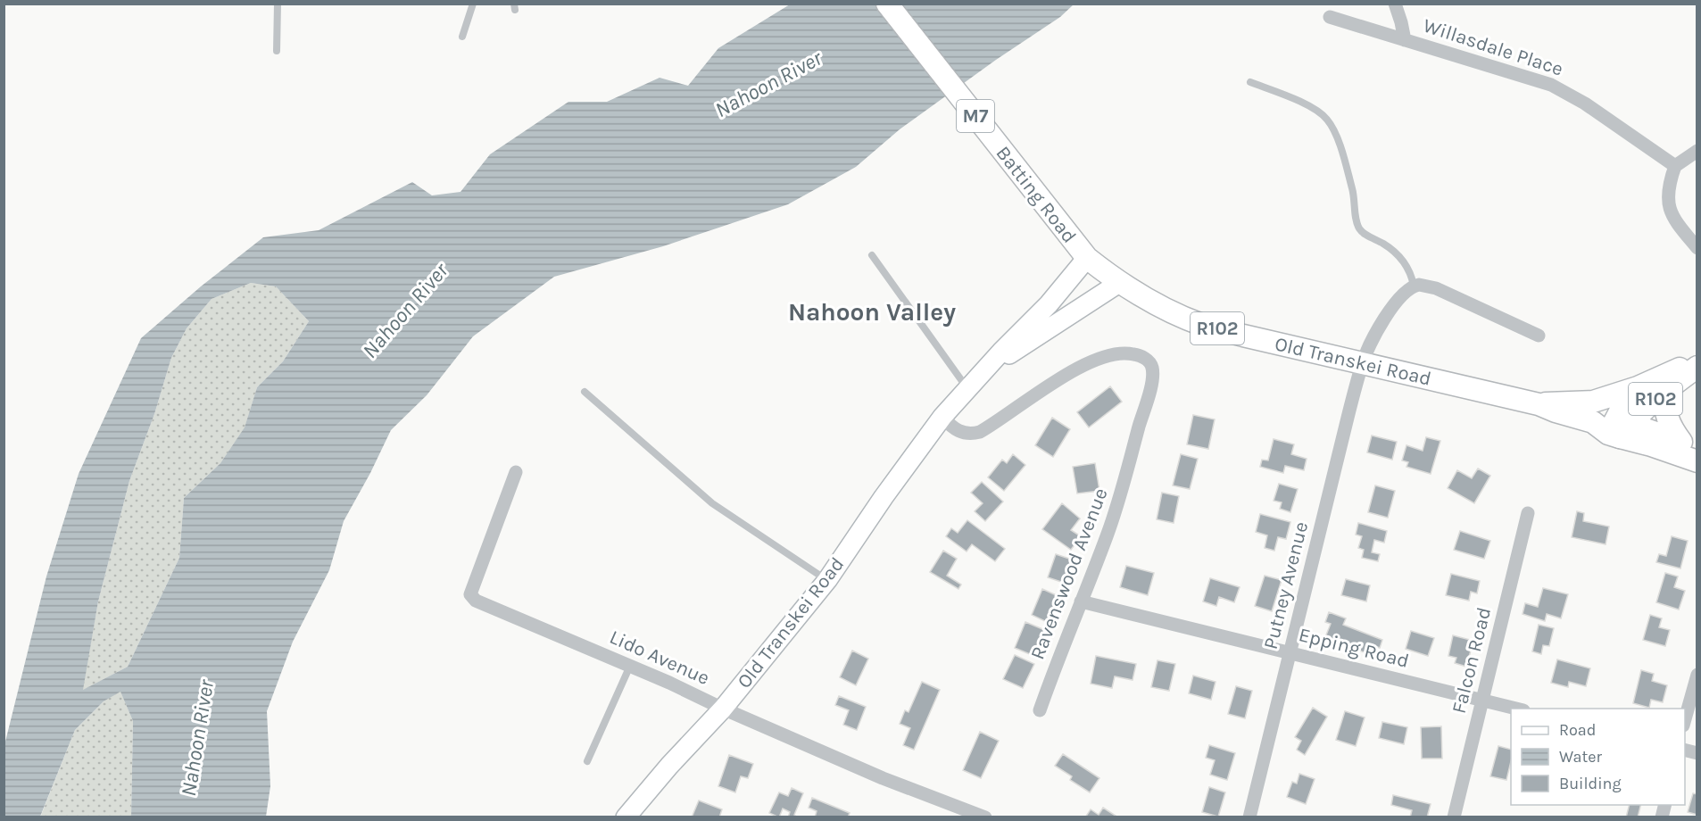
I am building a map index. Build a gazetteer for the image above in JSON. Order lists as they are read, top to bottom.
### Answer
{
  "streets": {
    "main road": [
      "M7",
      "Batting Road",
      "R102",
      "Old Transkei Road"
    ],
    "street": [
      "Willasdale Place",
      "Ravenswood Avenue",
      "Putney Avenue",
      "Epping Road",
      "Lido Avenue",
      "Falcon Road"
    ]
  },
  "crossings": [
    ["Batting Road", "Old Transkei Road"],
    ["R102", "Old Transkei Road"],
    ["Old Transkei Road", "Ravenswood Avenue"],
    ["Old Transkei Road", "Putney Avenue"],
    ["Old Transkei Road", "Lido Avenue"],
    ["Ravenswood Avenue", "Epping Road"],
    ["Putney Avenue", "Epping Road"],
    ["Epping Road", "Falcon Road"]
  ],
  "districts": ["Nahoon Valley"],
  "water": ["Nahoon River"],
  "legend": ["Road", "Water", "Building"]
}
